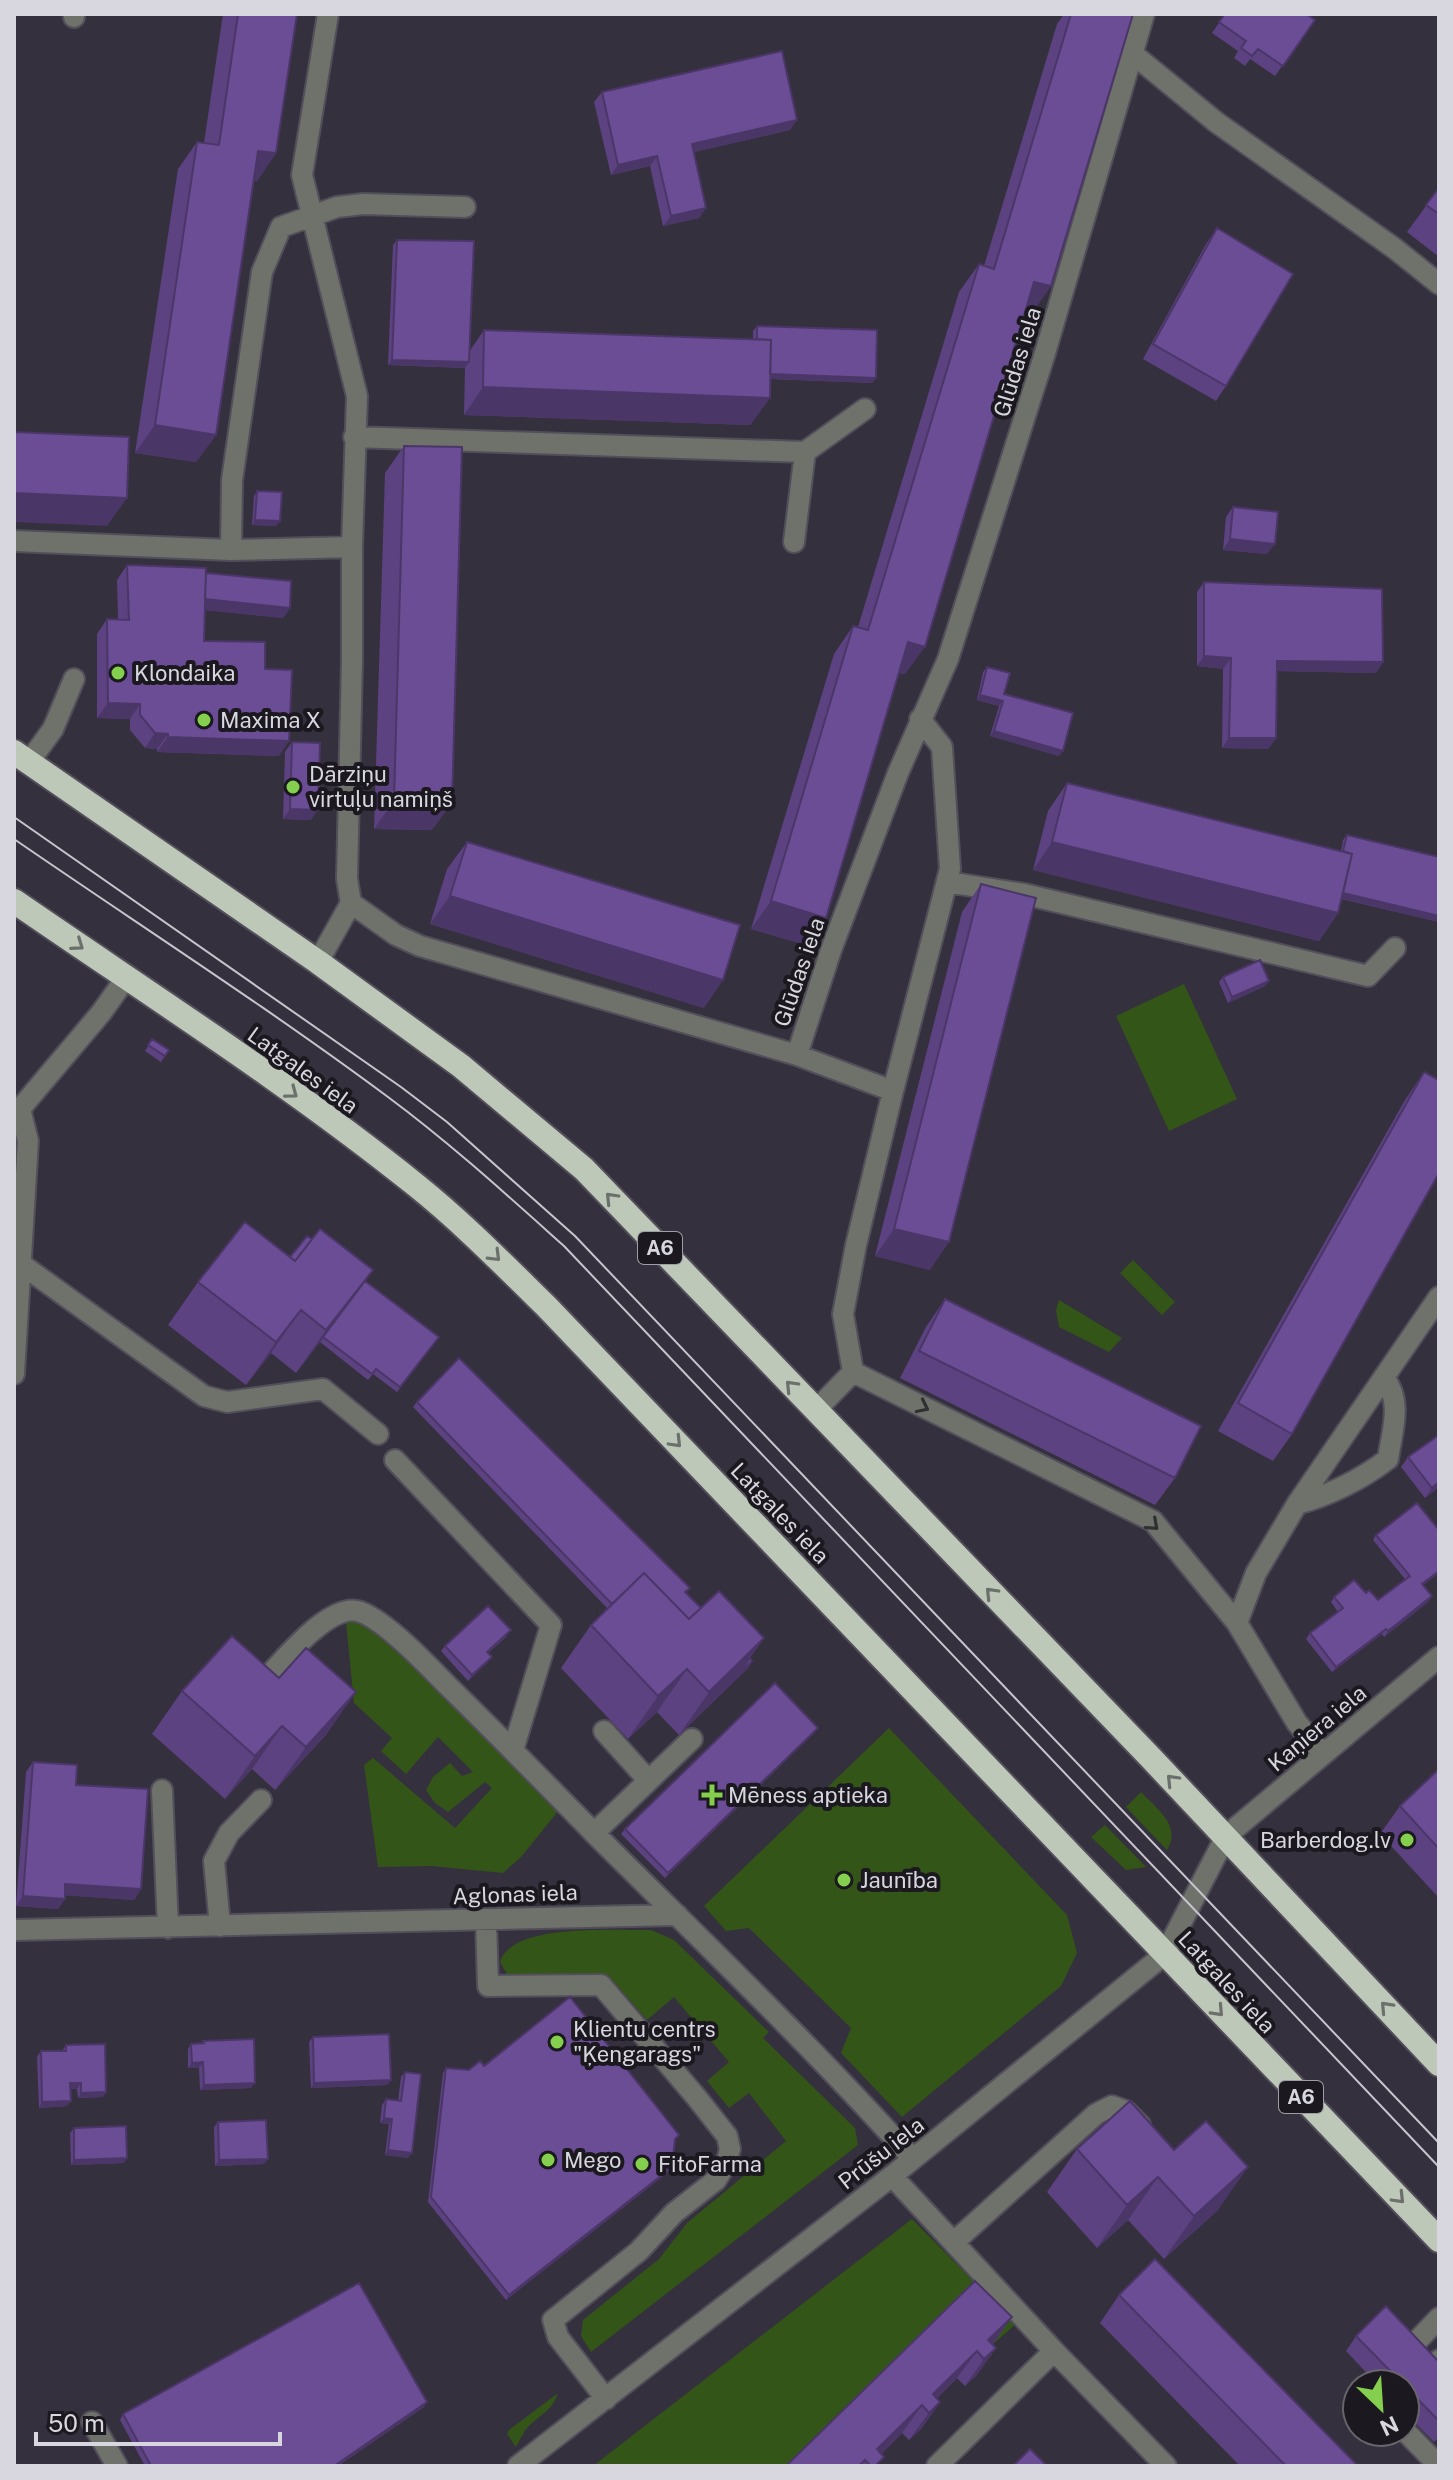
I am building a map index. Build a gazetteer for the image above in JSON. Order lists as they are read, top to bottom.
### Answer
{
  "streets": {
    "highway": ["Latgales iela", "A6"],
    "street": [
      "Glūdas iela",
      "Kaņiera iela",
      "Aglonas iela",
      "Prūšu iela"
    ]
  },
  "crossings": [
    ["Latgales iela", "Prūšu iela"],
    ["A6", "Kaņiera iela"],
    ["A6", "Prūšu iela"],
    ["Kaņiera iela", "Prūšu iela"]
  ],
  "places": {
    "other": [
      "Klondaika",
      "Maxima X",
      "Dārziņu virtuļu namiņš",
      "Barberdog.lv",
      "Jaunība",
      "Klientu centrs \"Ķengarags\"",
      "Mego",
      "FitoFarma"
    ],
    "health": ["Mēness aptieka"]
  },
  "scale_bar": "50 m",
  "north": "bottom right"
}
